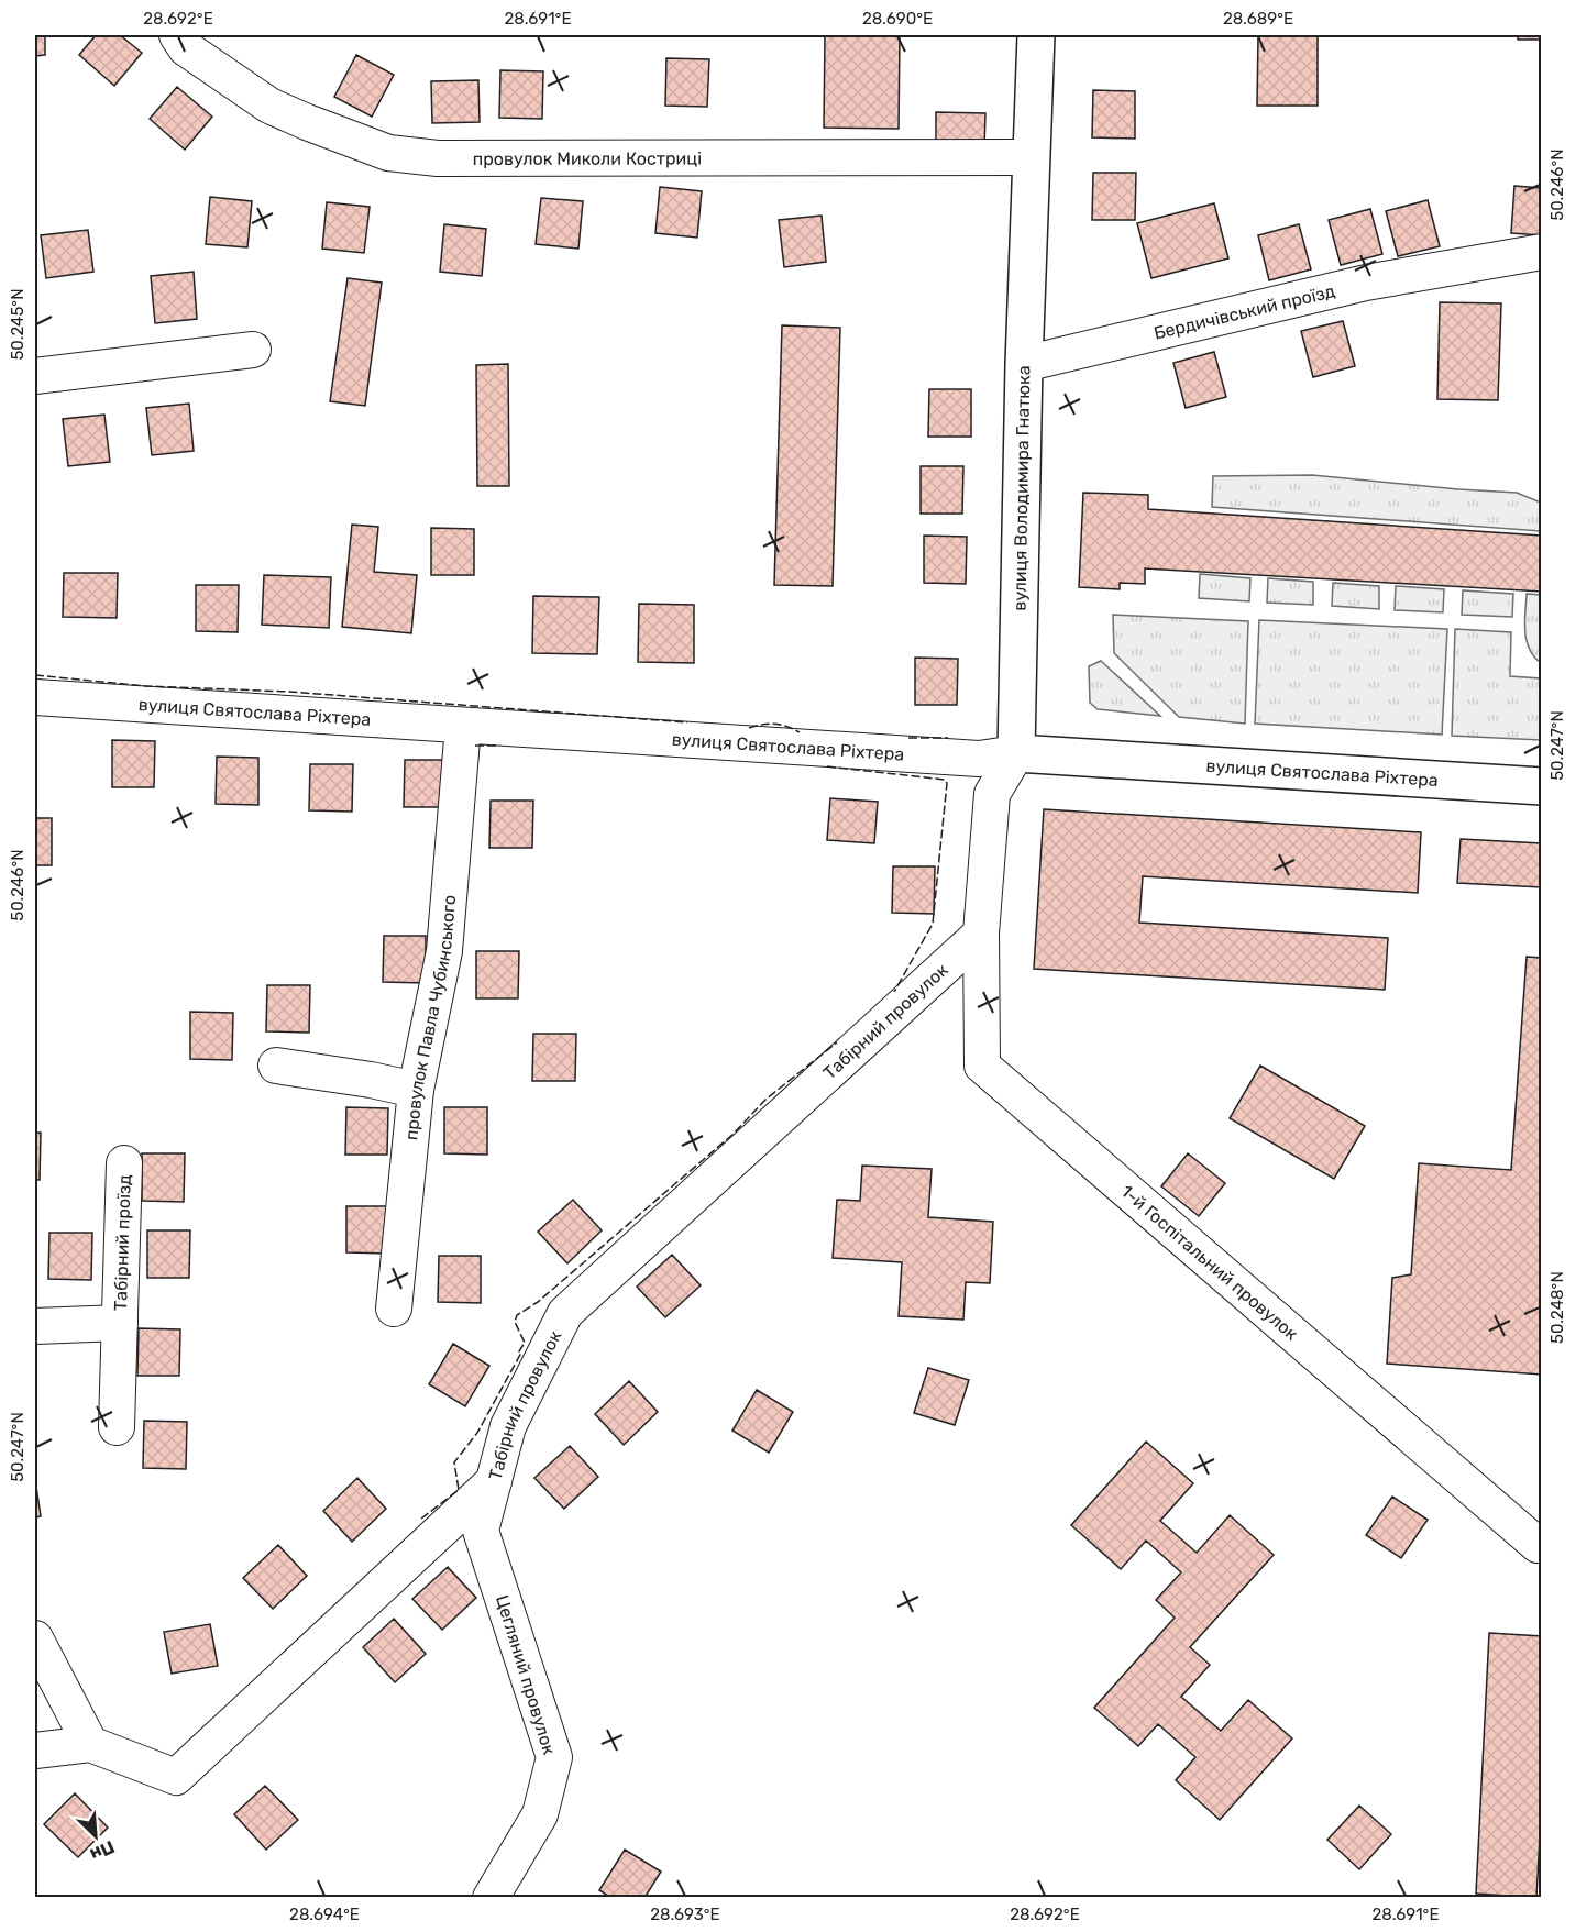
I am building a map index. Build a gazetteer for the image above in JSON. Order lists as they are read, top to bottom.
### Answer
{
  "streets": {
    "main road": ["вулиця Володимира Гнатюка", "вулиця Святослава Ріхтера"],
    "street": [
      "провулок Миколи Костриці",
      "Бердичівський проїзд",
      "провулок Павла Чубинського",
      "Табірний провулок",
      "Табірний проїзд",
      "1-й Госпітальний провулок",
      "Цегляний провулок"
    ]
  },
  "crossings": [
    ["провулок Миколи Костриці", "вулиця Володимира Гнатюка"],
    ["Бердичівський проїзд", "вулиця Володимира Гнатюка"],
    ["вулиця Володимира Гнатюка", "вулиця Святослава Ріхтера"],
    ["вулиця Володимира Гнатюка", "Табірний провулок"],
    ["вулиця Володимира Гнатюка", "1-й Госпітальний провулок"],
    ["вулиця Святослава Ріхтера", "провулок Павла Чубинського"],
    ["Табірний провулок", "1-й Госпітальний провулок"],
    ["Табірний провулок", "Цегляний провулок"]
  ],
  "north": "bottom right",
  "coordinates": [
    "28.692°E",
    "28.691°E",
    "28.690°E",
    "28.689°E",
    "50.246°N",
    "50.245°N",
    "50.247°N",
    "50.248°N",
    "28.694°E",
    "28.693°E"
  ]
}
